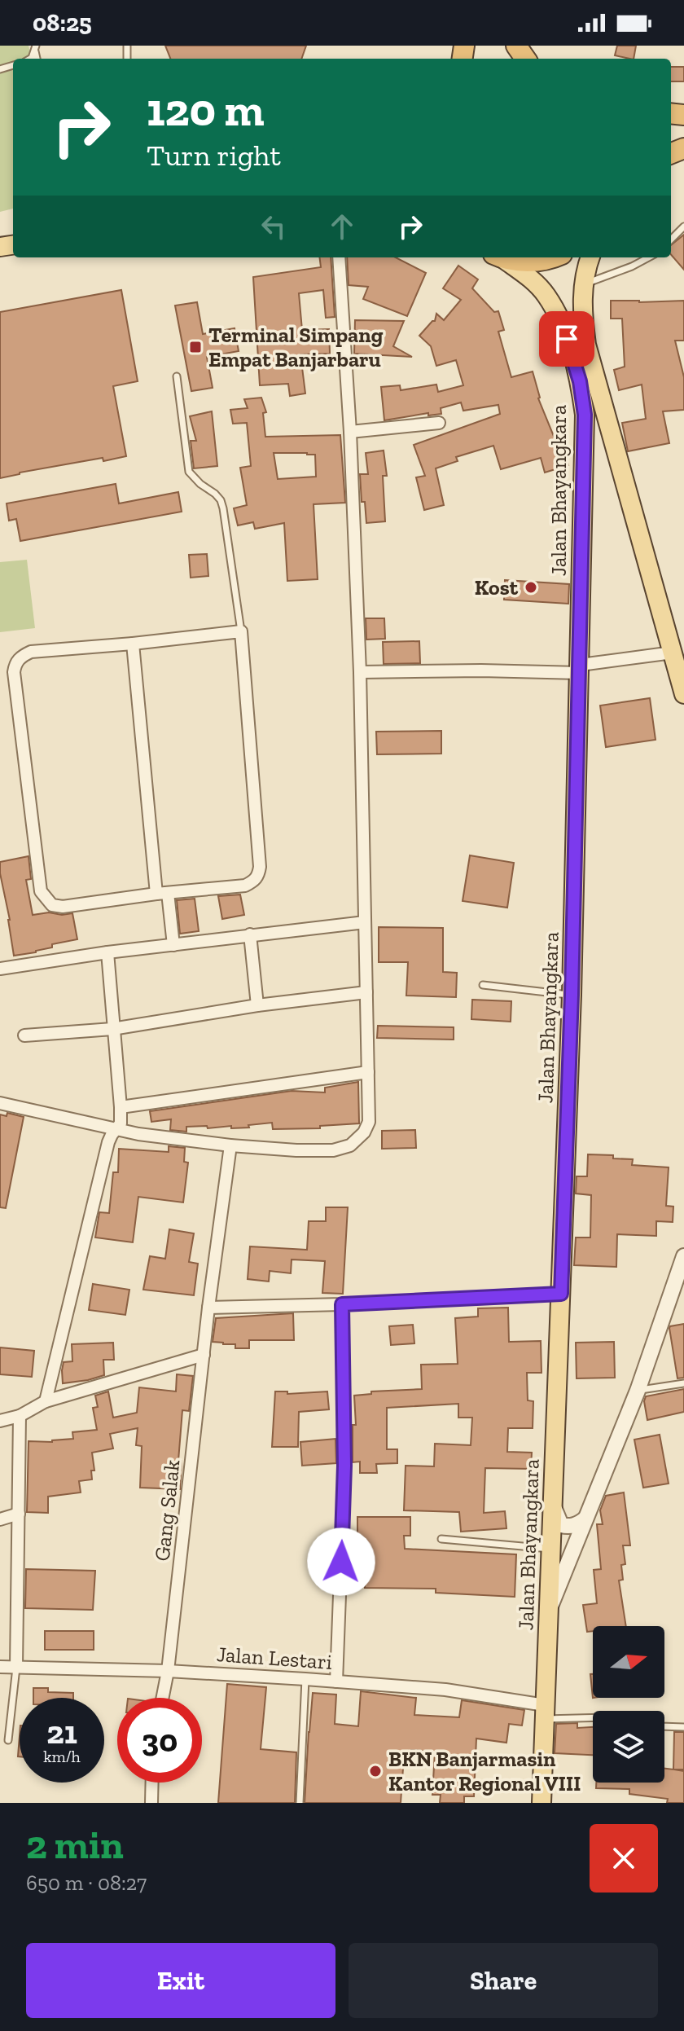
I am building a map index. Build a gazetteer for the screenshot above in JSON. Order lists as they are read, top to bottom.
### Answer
{
  "streets": {
    "main road": ["Jalan Bhayangkara"],
    "street": ["Gang Salak", "Jalan Lestari"]
  },
  "crossings": [
    ["Jalan Bhayangkara", "Jalan Lestari"],
    ["Gang Salak", "Jalan Lestari"]
  ],
  "places": {
    "transit": ["Terminal Simpang Empat Banjarbaru"],
    "other": ["Kost", "BKN Banjarmasin Kantor Regional VIII"]
  },
  "north": "right",
  "page": {
    "status": "08:25",
    "turn": ["120 m", "Turn right"],
    "speed": "21 km/h",
    "limit": "30",
    "heading": ["2 min", "650 m · 08:27"],
    "buttons": ["Exit", "Share"]
  }
}
